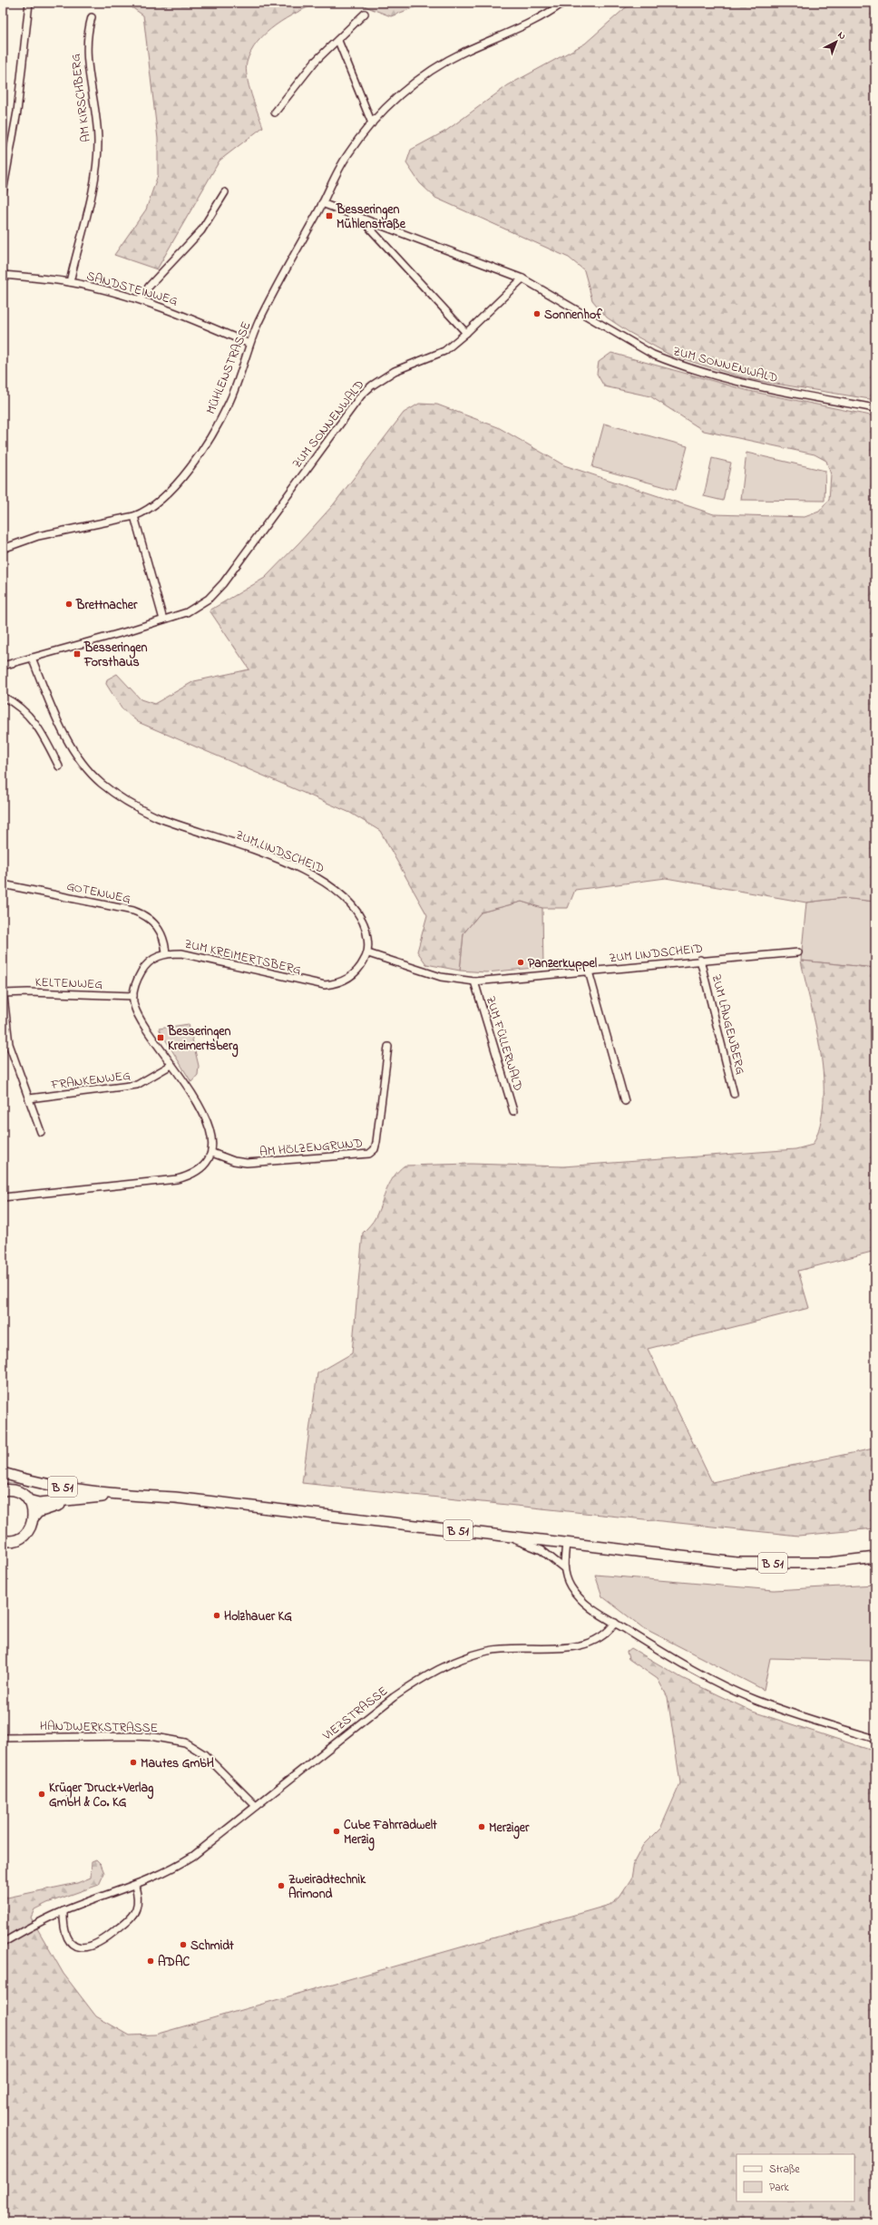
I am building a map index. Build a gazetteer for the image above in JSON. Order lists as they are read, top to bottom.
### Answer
{
  "streets": {
    "main road": ["B 51"],
    "street": [
      "AM KIRSCHBERG",
      "SANDSTEINWEG",
      "ZUM SONNENWALD",
      "MÜHLENSTRASSE",
      "ZUM LINDSCHEID",
      "GOTENWEG",
      "ZUM KREIMERTSBERG",
      "KELTENWEG",
      "ZUM LANGENBERG",
      "ZUM FÜLLERWALD",
      "FRANKENWEG",
      "AM HÖLZENGRUND",
      "VIEZSTRASSE",
      "HANDWERKSTRASSE"
    ]
  },
  "crossings": [
    ["AM KIRSCHBERG", "SANDSTEINWEG"],
    ["SANDSTEINWEG", "MÜHLENSTRASSE"],
    ["ZUM SONNENWALD", "ZUM LINDSCHEID"],
    ["ZUM LINDSCHEID", "ZUM KREIMERTSBERG"],
    ["ZUM LINDSCHEID", "ZUM LANGENBERG"],
    ["ZUM LINDSCHEID", "ZUM FÜLLERWALD"],
    ["GOTENWEG", "ZUM KREIMERTSBERG"],
    ["ZUM KREIMERTSBERG", "KELTENWEG"],
    ["ZUM KREIMERTSBERG", "FRANKENWEG"],
    ["ZUM KREIMERTSBERG", "AM HÖLZENGRUND"],
    ["KELTENWEG", "FRANKENWEG"],
    ["VIEZSTRASSE", "HANDWERKSTRASSE"]
  ],
  "places": {
    "transit": ["Besseringen Mühlenstraße", "Besseringen Forsthaus", "Besseringen Kreimertsberg"],
    "other": [
      "Sonnenhof",
      "Brettnacher",
      "Panzerkuppel",
      "Holzhauer KG",
      "Mautes GmbH",
      "Krüger Druck+Verlag GmbH & Co. KG",
      "Merziger",
      "Cube Fahrradwelt Merzig",
      "Zweiradtechnik Arimond",
      "Schmidt",
      "ADAC"
    ]
  },
  "legend": ["Straße", "Park"],
  "north": "top right"
}
